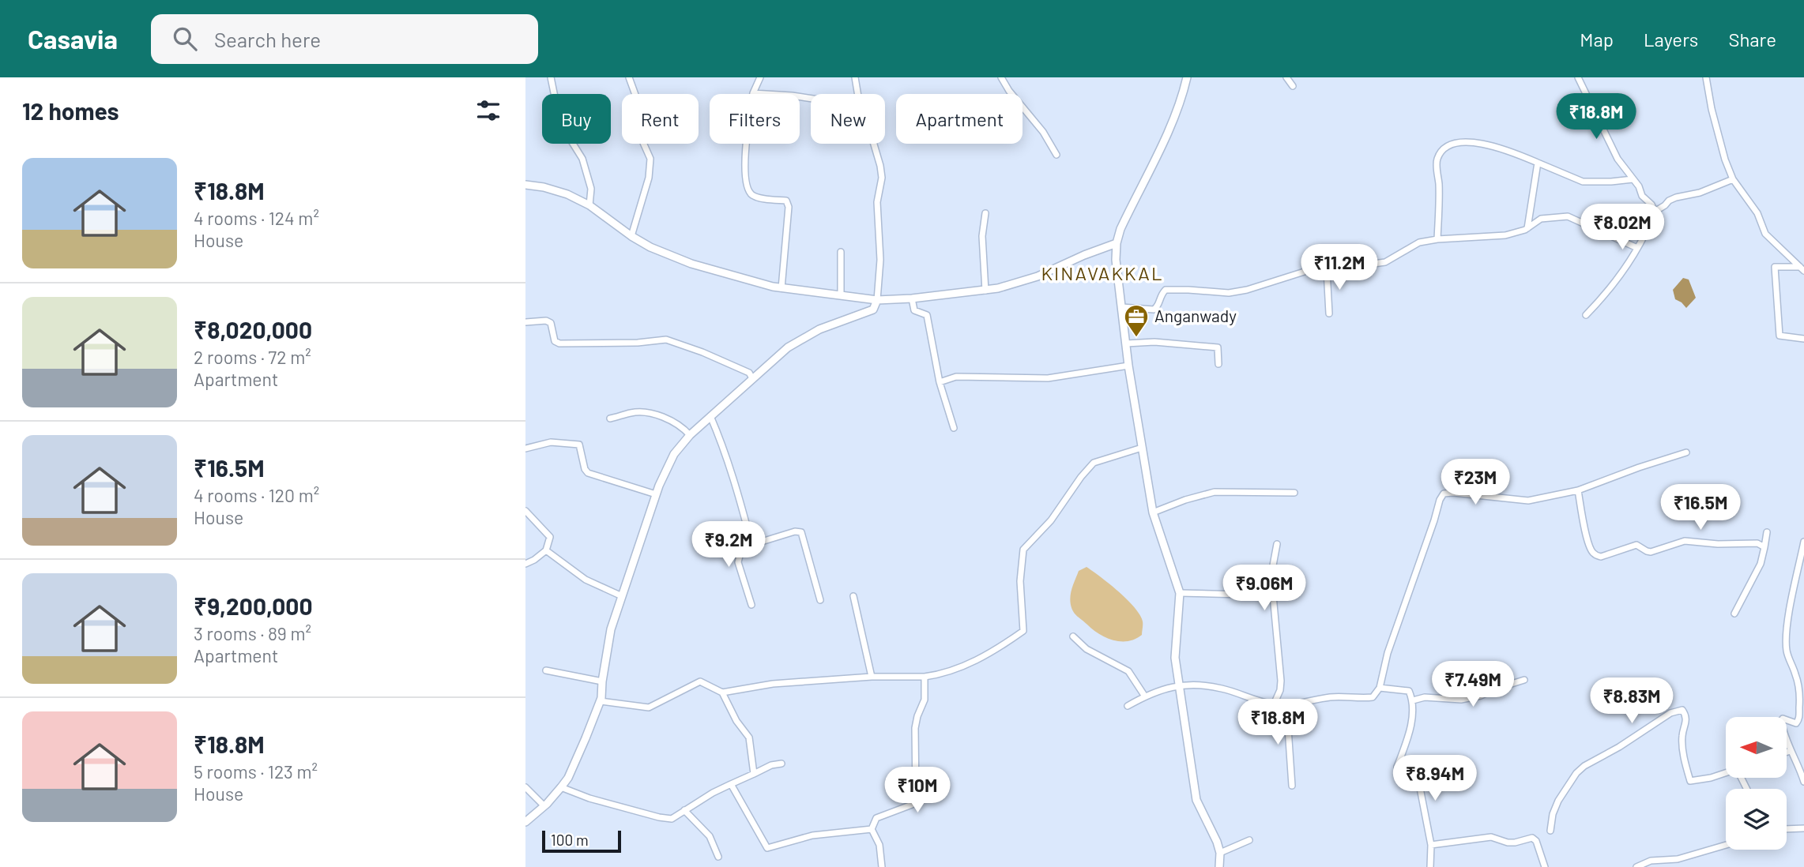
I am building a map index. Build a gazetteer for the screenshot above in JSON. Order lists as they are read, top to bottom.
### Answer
{
  "districts": ["KINAVAKKAL"],
  "places": {
    "office": ["Anganwady"]
  },
  "scale_bar": "100 m",
  "north": "left",
  "page": {
    "header": "Casavia",
    "search": "Search here",
    "nav": ["Map", "Layers", "Share"],
    "heading": "12 homes",
    "price": [
      "₹18.8M",
      "₹8.02M",
      "₹11.2M",
      "₹23M",
      "₹16.5M",
      "₹9.2M",
      "₹9.06M",
      "₹7.49M",
      "₹8.83M",
      "₹18.8M",
      "₹8.94M",
      "₹10M"
    ],
    "chip": [
      "Buy",
      "Rent",
      "Filters",
      "New",
      "Apartment"
    ],
    "list": [
      {
        "name": "₹18.8M",
        "note": "4 rooms · 124 m² · House"
      },
      {
        "name": "₹8,020,000",
        "note": "2 rooms · 72 m² · Apartment"
      },
      {
        "name": "₹16.5M",
        "note": "4 rooms · 120 m² · House"
      },
      {
        "name": "₹9,200,000",
        "note": "3 rooms · 89 m² · Apartment"
      },
      {
        "name": "₹18.8M",
        "note": "5 rooms · 123 m² · House"
      }
    ],
    "scale": "100 m"
  }
}
